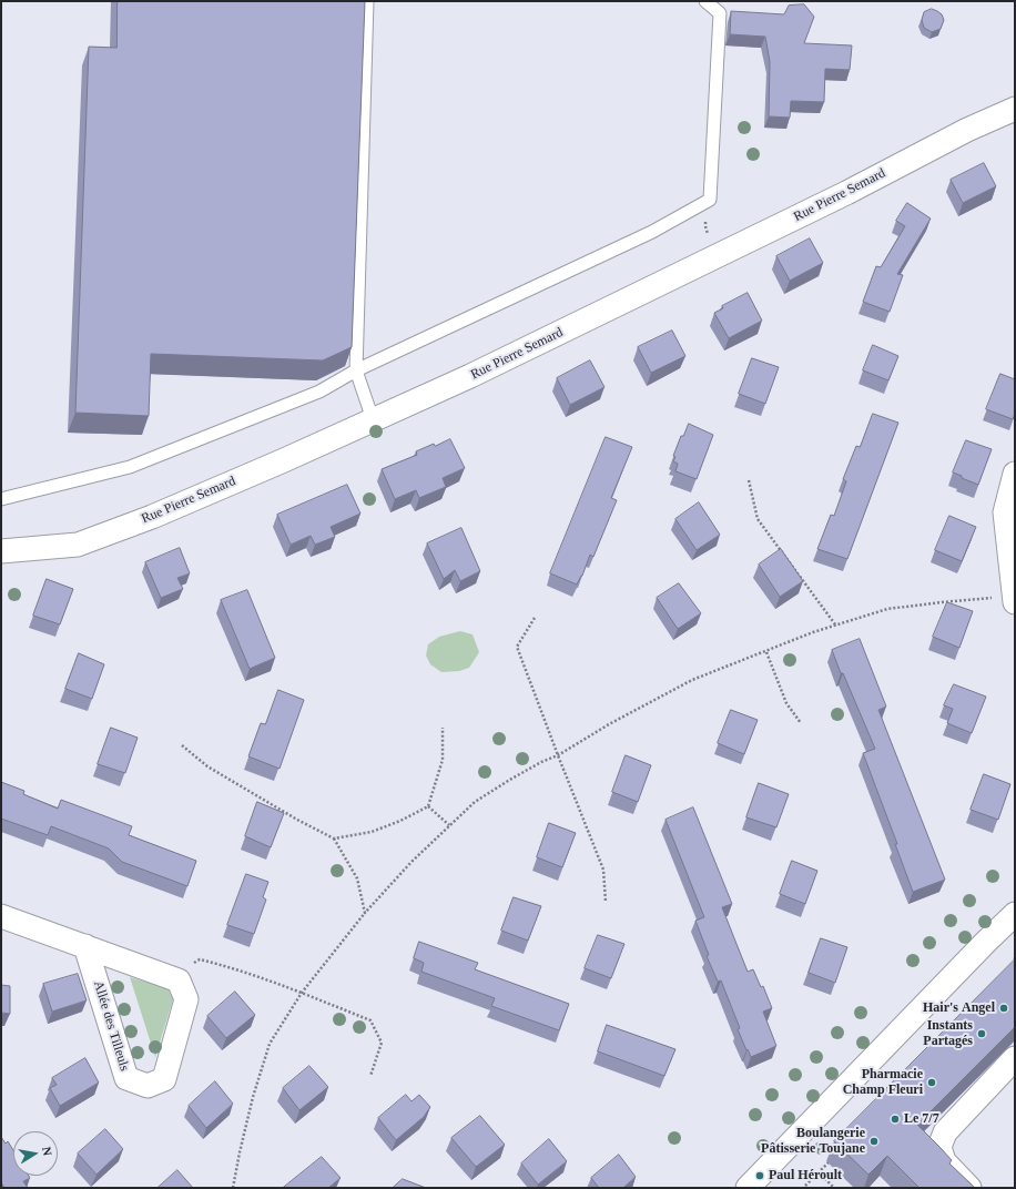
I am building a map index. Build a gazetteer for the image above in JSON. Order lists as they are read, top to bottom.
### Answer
{
  "streets": {
    "street": ["Rue Pierre Semard", "Allée des Tilleuls"]
  },
  "places": [
    "Hair's Angel",
    "Instants Partagés",
    "Pharmacie Champ Fleuri",
    "Le 7/7",
    "Boulangerie Pâtisserie Toujane",
    "Paul Héroult"
  ],
  "north": "right"
}
